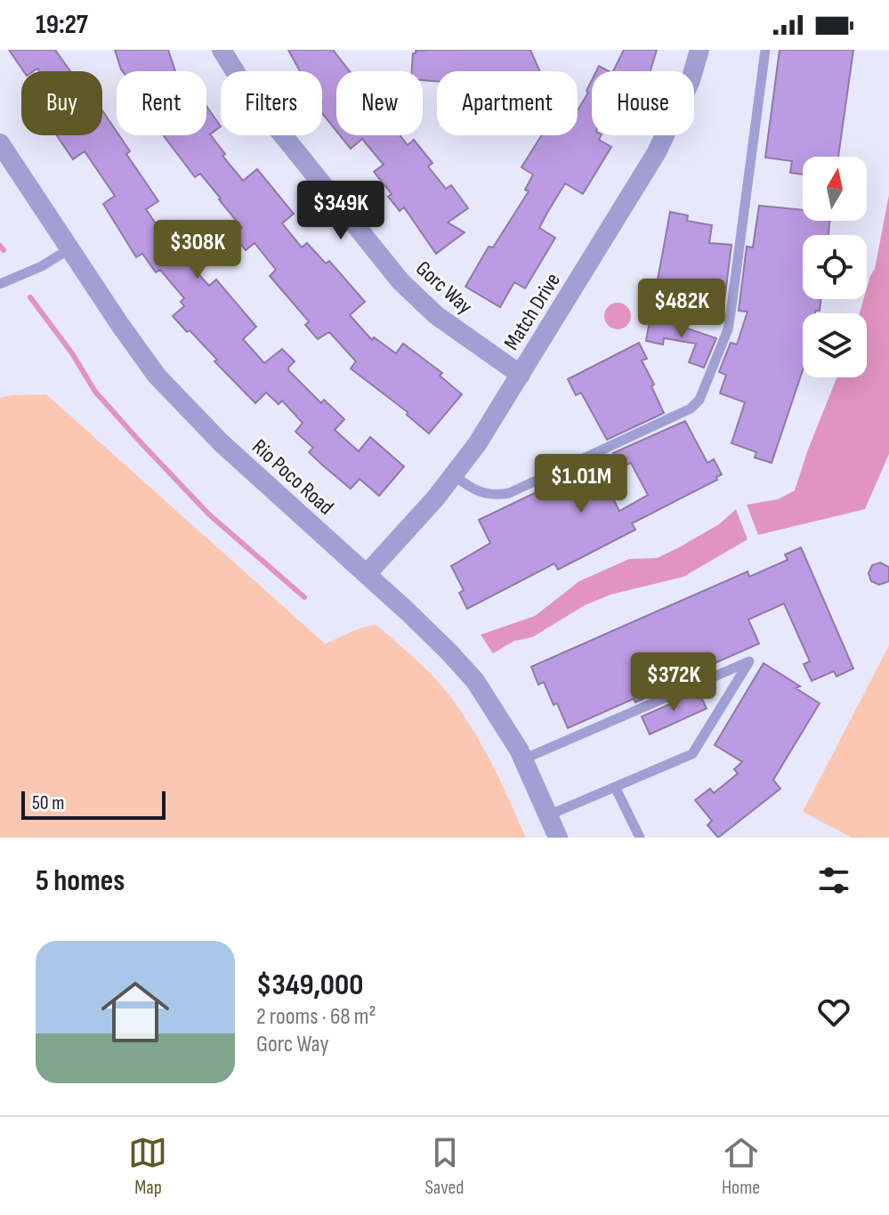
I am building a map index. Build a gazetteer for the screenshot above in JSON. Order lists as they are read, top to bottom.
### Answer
{
  "streets": {
    "street": ["Gorc Way", "Match Drive", "Rio Poco Road"]
  },
  "crossings": [
    ["Gorc Way", "Match Drive"],
    ["Match Drive", "Rio Poco Road"]
  ],
  "scale_bar": "50 m",
  "north": "top",
  "page": {
    "status": "19:27",
    "chip": [
      "Buy",
      "Rent",
      "Filters",
      "New",
      "Apartment",
      "House"
    ],
    "price": [
      "$349K",
      "$308K",
      "$482K",
      "$1.01M",
      "$372K"
    ],
    "scale": "50 m",
    "heading": "5 homes",
    "list": [
      {
        "name": "$349,000",
        "note": "2 rooms · 68 m² · Gorc Way"
      }
    ],
    "tabs": ["Map", "Saved", "Home"]
  }
}
